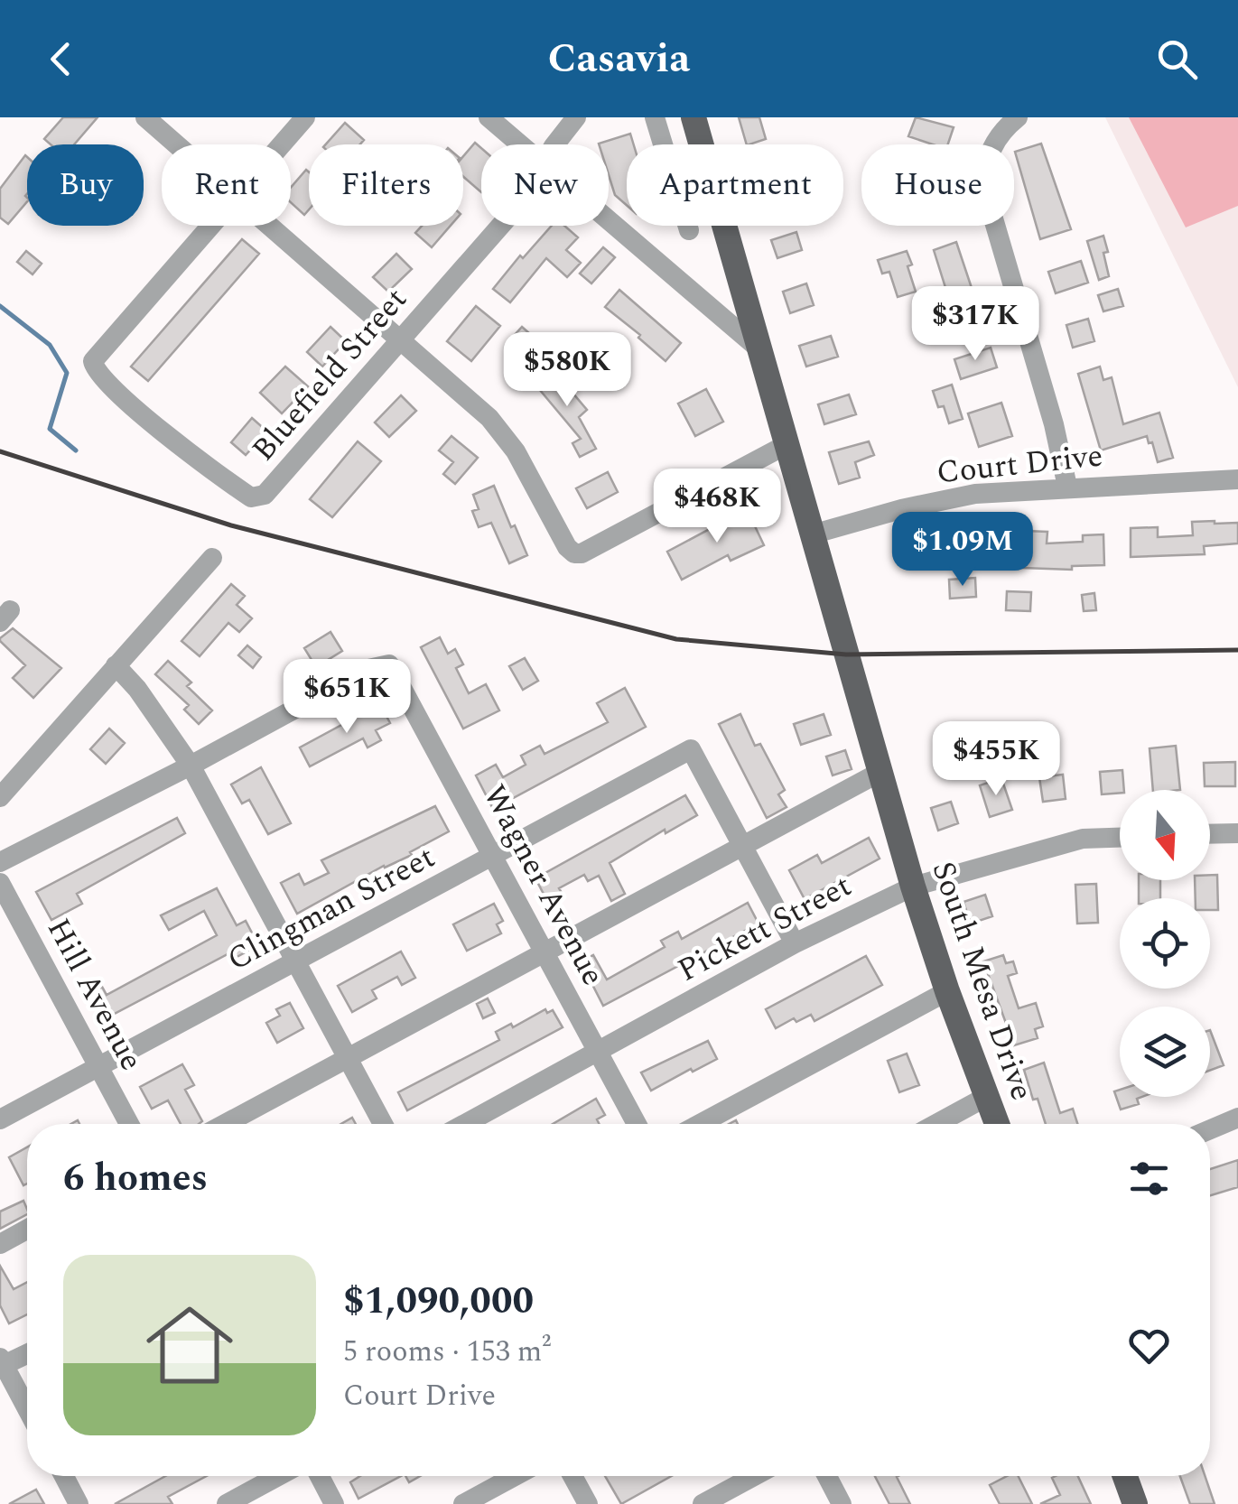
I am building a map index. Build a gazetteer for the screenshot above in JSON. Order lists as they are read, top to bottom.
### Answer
{
  "streets": {
    "main road": ["South Mesa Drive"],
    "street": [
      "Bluefield Street",
      "Court Drive",
      "Wagner Avenue",
      "Clingman Street",
      "Pickett Street",
      "Hill Avenue"
    ]
  },
  "crossings": [
    ["Court Drive", "South Mesa Drive"],
    ["Wagner Avenue", "Clingman Street"],
    ["Wagner Avenue", "Pickett Street"],
    ["Clingman Street", "Hill Avenue"],
    ["Pickett Street", "South Mesa Drive"]
  ],
  "north": "bottom",
  "page": {
    "header": "Casavia",
    "chip": [
      "Buy",
      "Rent",
      "Filters",
      "New",
      "Apartment",
      "House"
    ],
    "price": [
      "$317K",
      "$580K",
      "$468K",
      "$1.09M",
      "$651K",
      "$455K"
    ],
    "heading": "6 homes",
    "list": [
      {
        "name": "$1,090,000",
        "note": "5 rooms · 153 m² · Court Drive"
      }
    ]
  }
}
